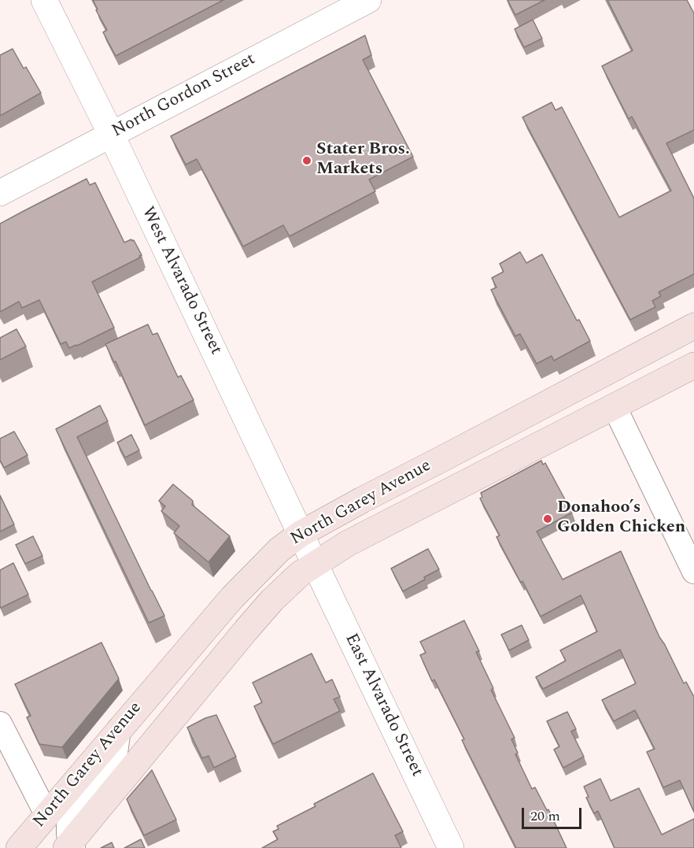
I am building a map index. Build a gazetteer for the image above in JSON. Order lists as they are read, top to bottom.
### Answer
{
  "streets": {
    "main road": ["North Garey Avenue"],
    "street": ["North Gordon Street", "West Alvarado Street", "East Alvarado Street"]
  },
  "crossings": [
    ["North Gordon Street", "West Alvarado Street"],
    ["West Alvarado Street", "North Garey Avenue"],
    ["West Alvarado Street", "East Alvarado Street"],
    ["North Garey Avenue", "East Alvarado Street"]
  ],
  "places": ["Stater Bros. Markets", "Donahoo’s Golden Chicken"],
  "scale_bar": "20 m"
}
